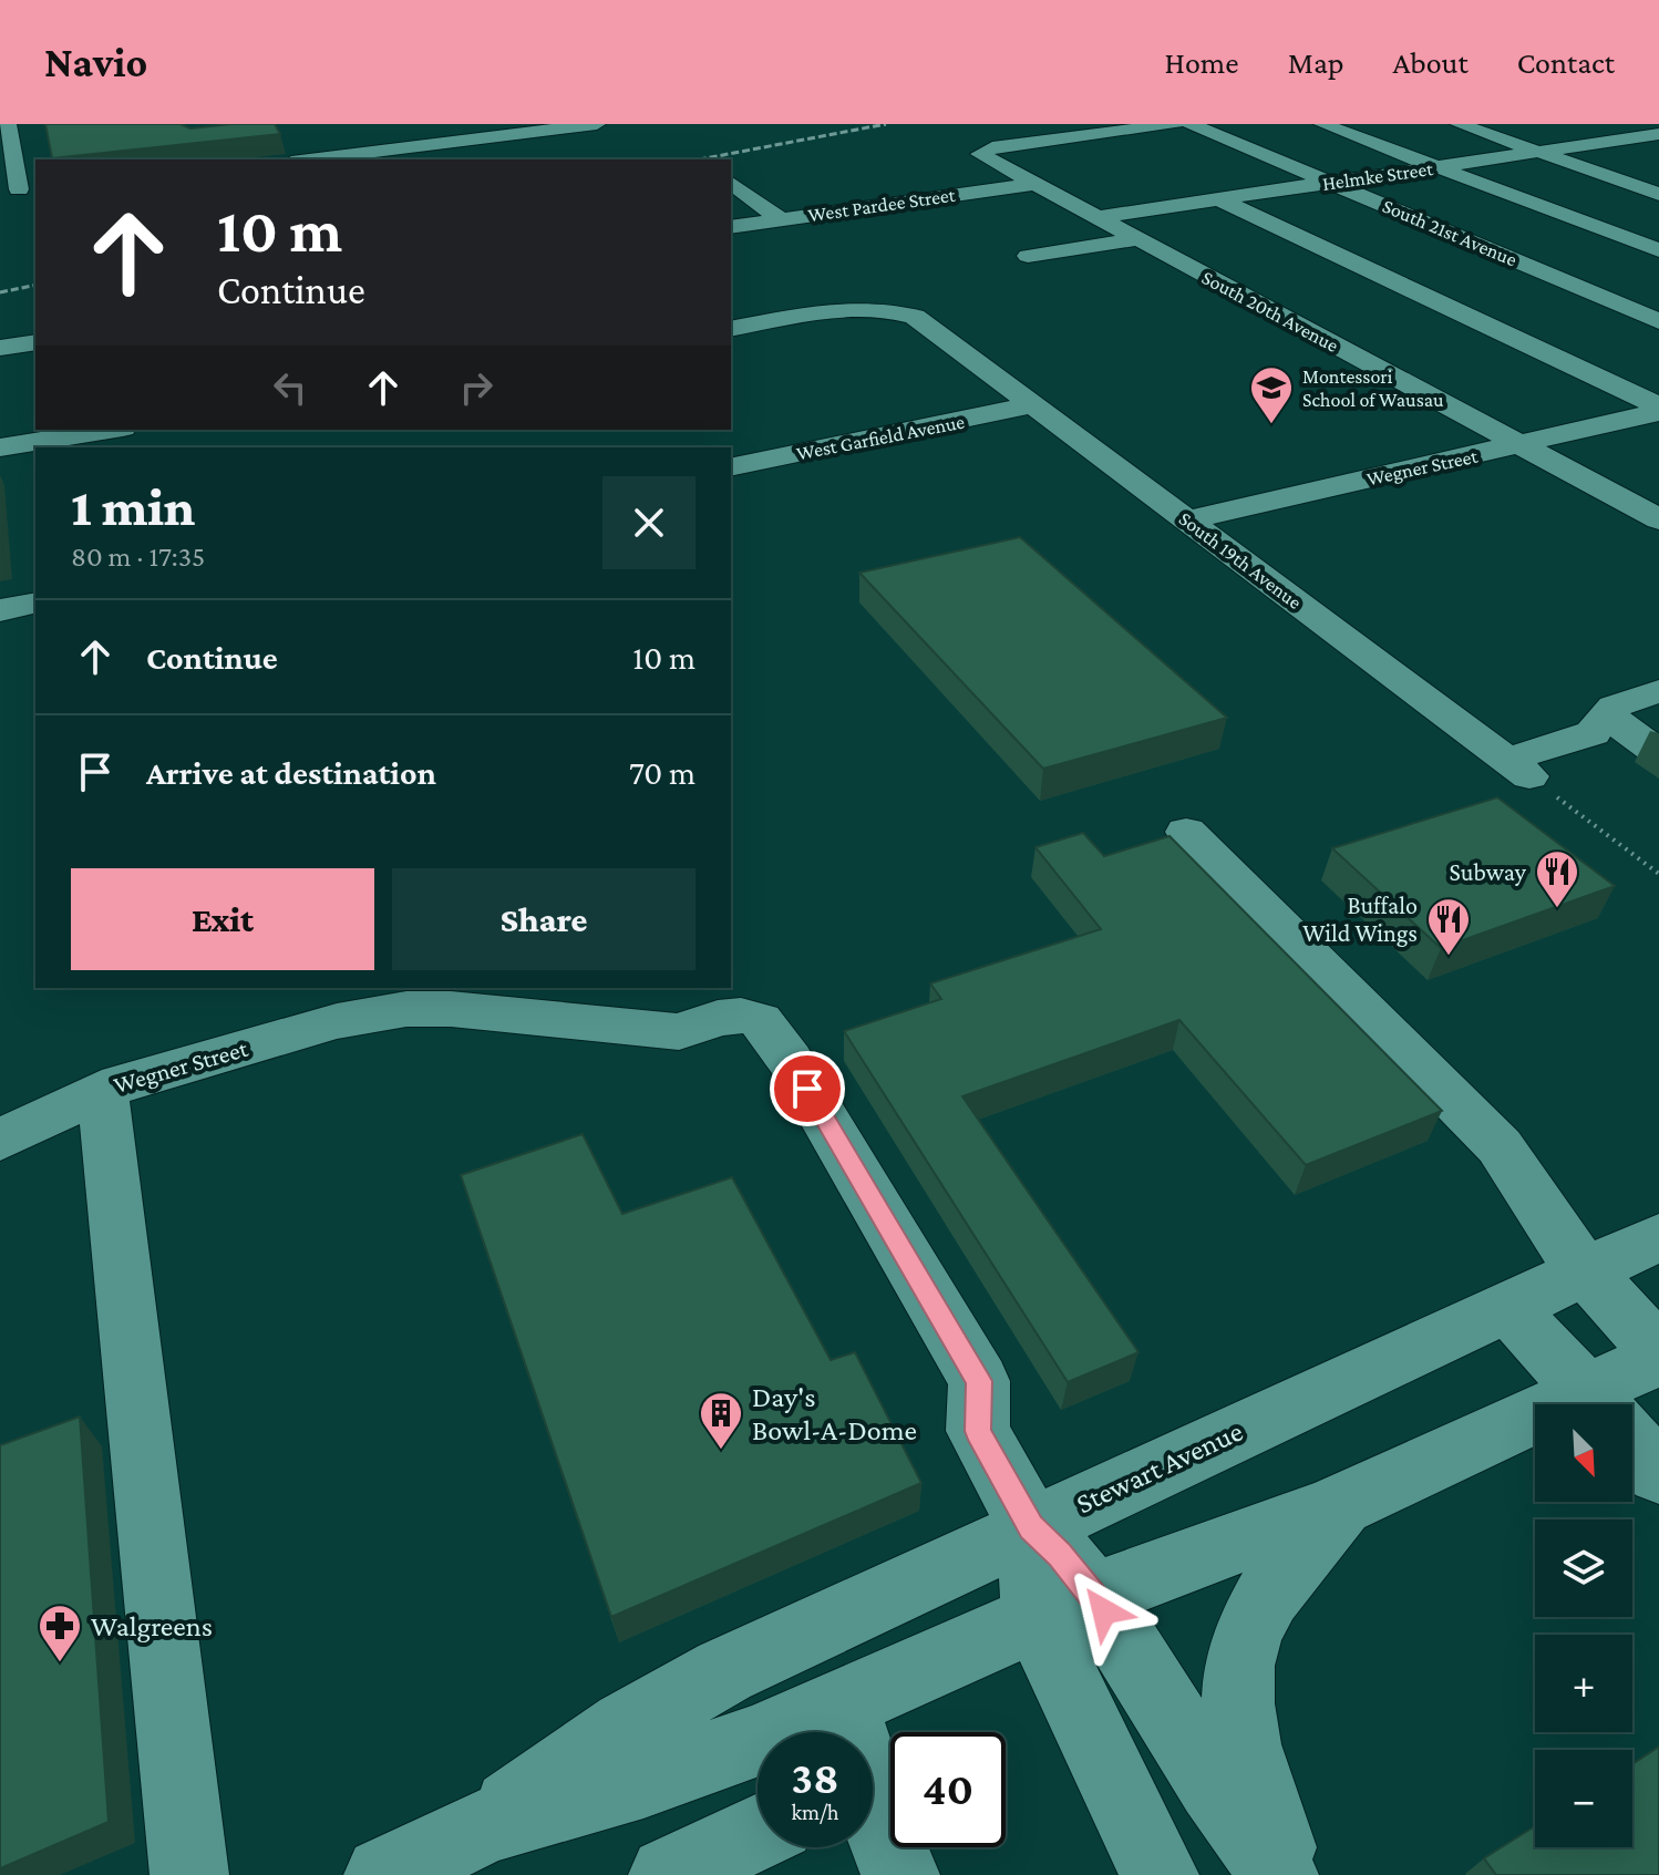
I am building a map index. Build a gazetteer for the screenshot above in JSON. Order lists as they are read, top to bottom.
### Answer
{
  "streets": {
    "street": [
      "Helmke Street",
      "West Pardee Street",
      "South 21st Avenue",
      "South 20th Avenue",
      "West Garfield Avenue",
      "Wegner Street",
      "South 19th Avenue",
      "Stewart Avenue"
    ]
  },
  "crossings": [
    ["Helmke Street", "South 21st Avenue"],
    ["Helmke Street", "South 20th Avenue"],
    ["West Pardee Street", "South 20th Avenue"],
    ["South 20th Avenue", "Wegner Street"],
    ["West Garfield Avenue", "South 19th Avenue"],
    ["Wegner Street", "South 19th Avenue"],
    ["Wegner Street", "Stewart Avenue"]
  ],
  "places": {
    "school or university": ["Montessori School of Wausau"],
    "restaurant": ["Subway", "Buffalo Wild Wings"],
    "building": ["Day's Bowl-A-Dome"],
    "pharmacy": ["Walgreens"]
  },
  "north": "bottom right",
  "page": {
    "header": "Navio",
    "nav": [
      "Home",
      "Map",
      "About",
      "Contact"
    ],
    "turn": ["10 m", "Continue"],
    "heading": ["1 min", "80 m · 17:35"],
    "list": [
      {
        "name": "Continue",
        "value": "10 m"
      },
      {
        "name": "Arrive at destination",
        "value": "70 m"
      }
    ],
    "buttons": ["Exit", "Share"],
    "map_buttons": ["+", "−"],
    "speed": "38 km/h",
    "limit": "40"
  }
}
